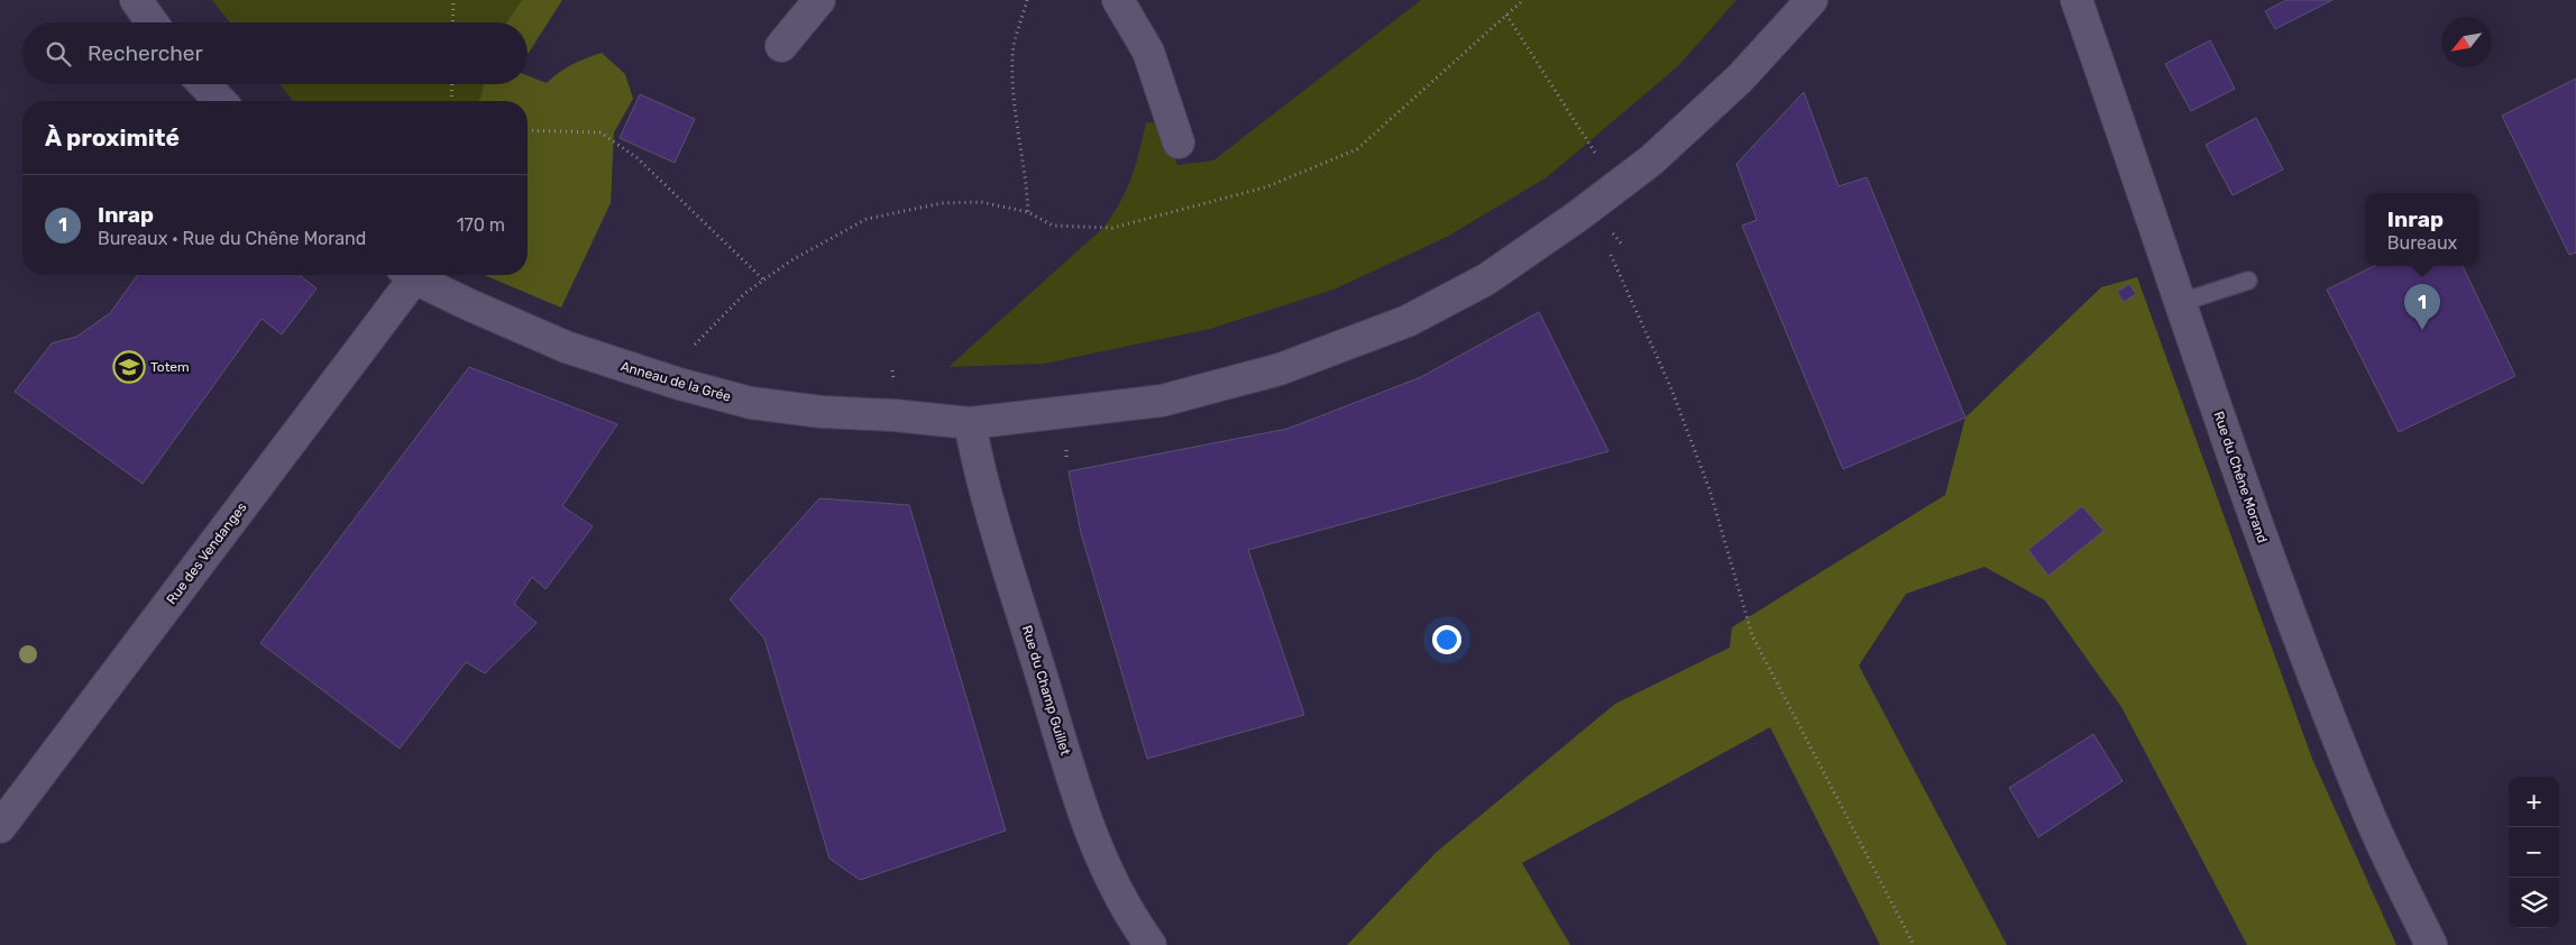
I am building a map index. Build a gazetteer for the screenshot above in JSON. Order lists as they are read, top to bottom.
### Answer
{
  "streets": {
    "street": [
      "Anneau de la Grée",
      "Rue du Chêne Morand",
      "Rue des Vendanges",
      "Rue du Champ Guillet"
    ]
  },
  "crossings": [
    ["Anneau de la Grée", "Rue du Champ Guillet"]
  ],
  "places": {
    "school or university": ["Totem"]
  },
  "north": "bottom left",
  "page": {
    "search": "Rechercher",
    "heading": "À proximité",
    "list": [
      {
        "mark": "1",
        "name": "Inrap",
        "note": "Bureaux · Rue du Chêne Morand",
        "value": "170 m"
      }
    ],
    "popup": ["Inrap", "Bureaux"],
    "pins": "1",
    "map_buttons": ["+", "−"]
  }
}
